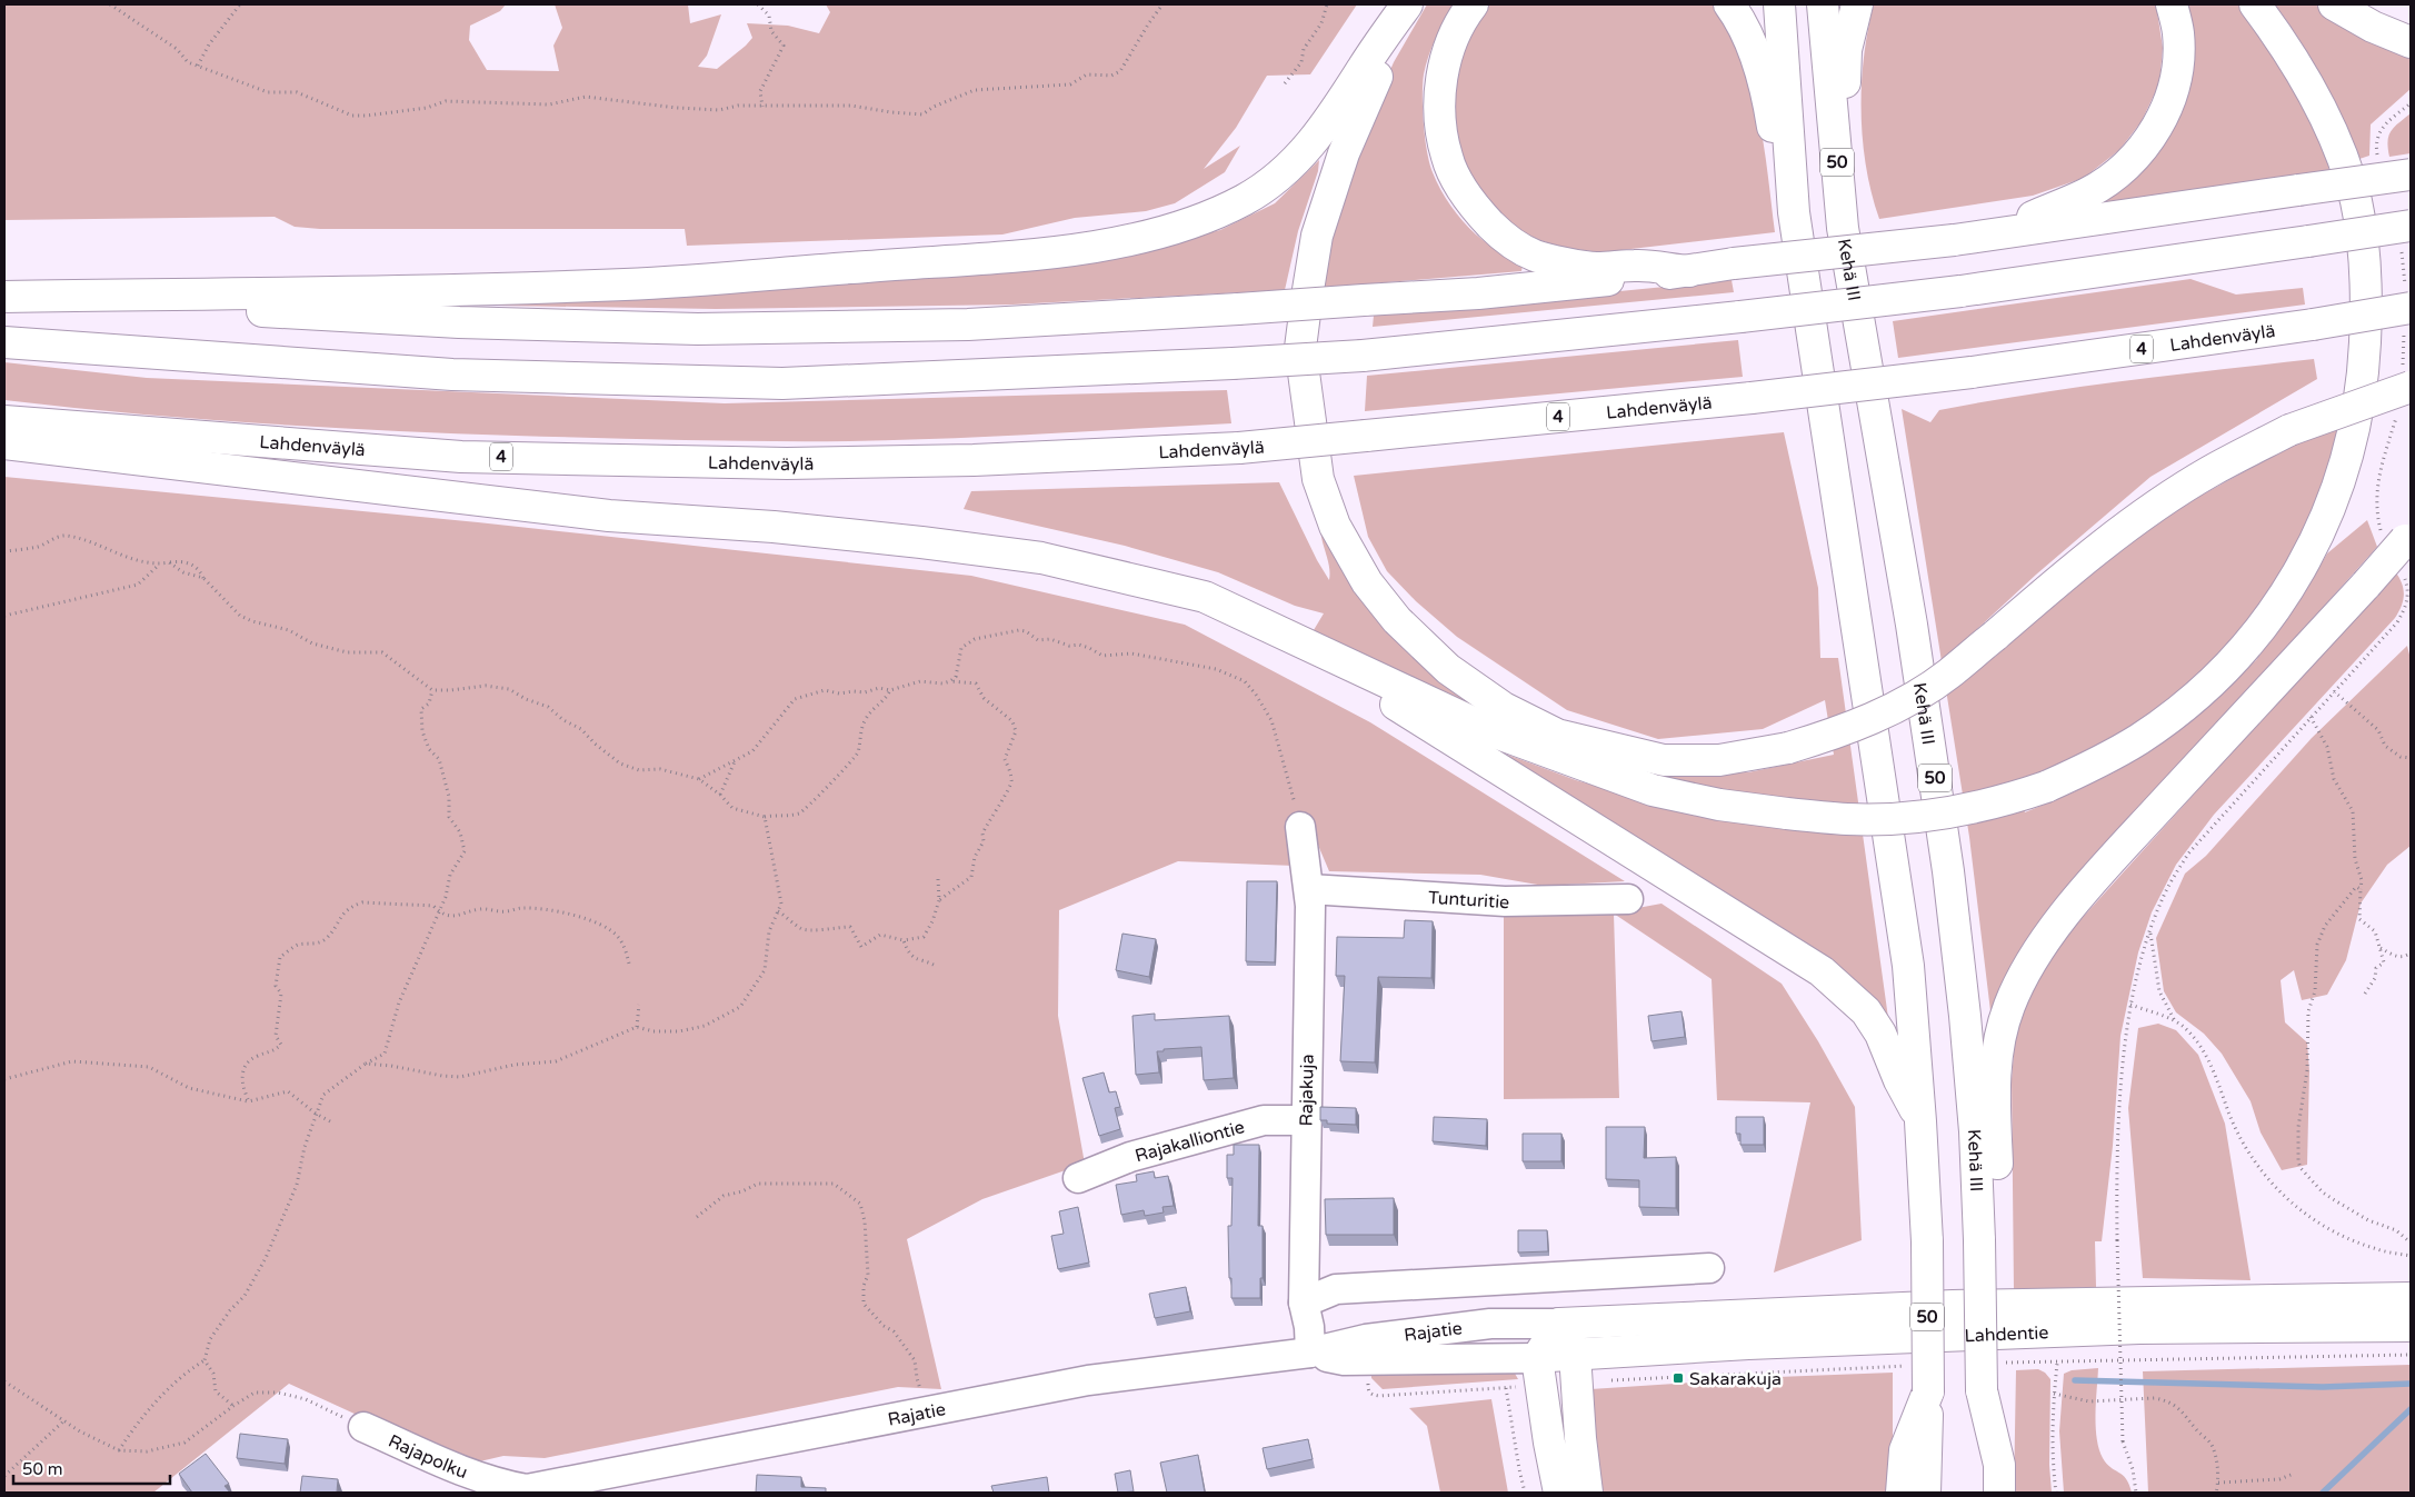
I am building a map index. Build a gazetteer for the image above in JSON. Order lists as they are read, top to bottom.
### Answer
{
  "streets": {
    "main road": [
      "50",
      "Kehä III",
      "Lahdenväylä",
      "4",
      "Lahdentie"
    ],
    "street": [
      "Tunturitie",
      "Rajakuja",
      "Rajakalliontie",
      "Rajatie",
      "Rajapolku"
    ]
  },
  "crossings": [
    ["Tunturitie", "Rajakuja"],
    ["Rajakuja", "Rajakalliontie"],
    ["Rajakuja", "Rajatie"],
    ["Rajatie", "Lahdentie"],
    ["Rajatie", "Rajapolku"]
  ],
  "places": {
    "transit": ["Sakarakuja"]
  },
  "scale_bar": "50 m"
}
